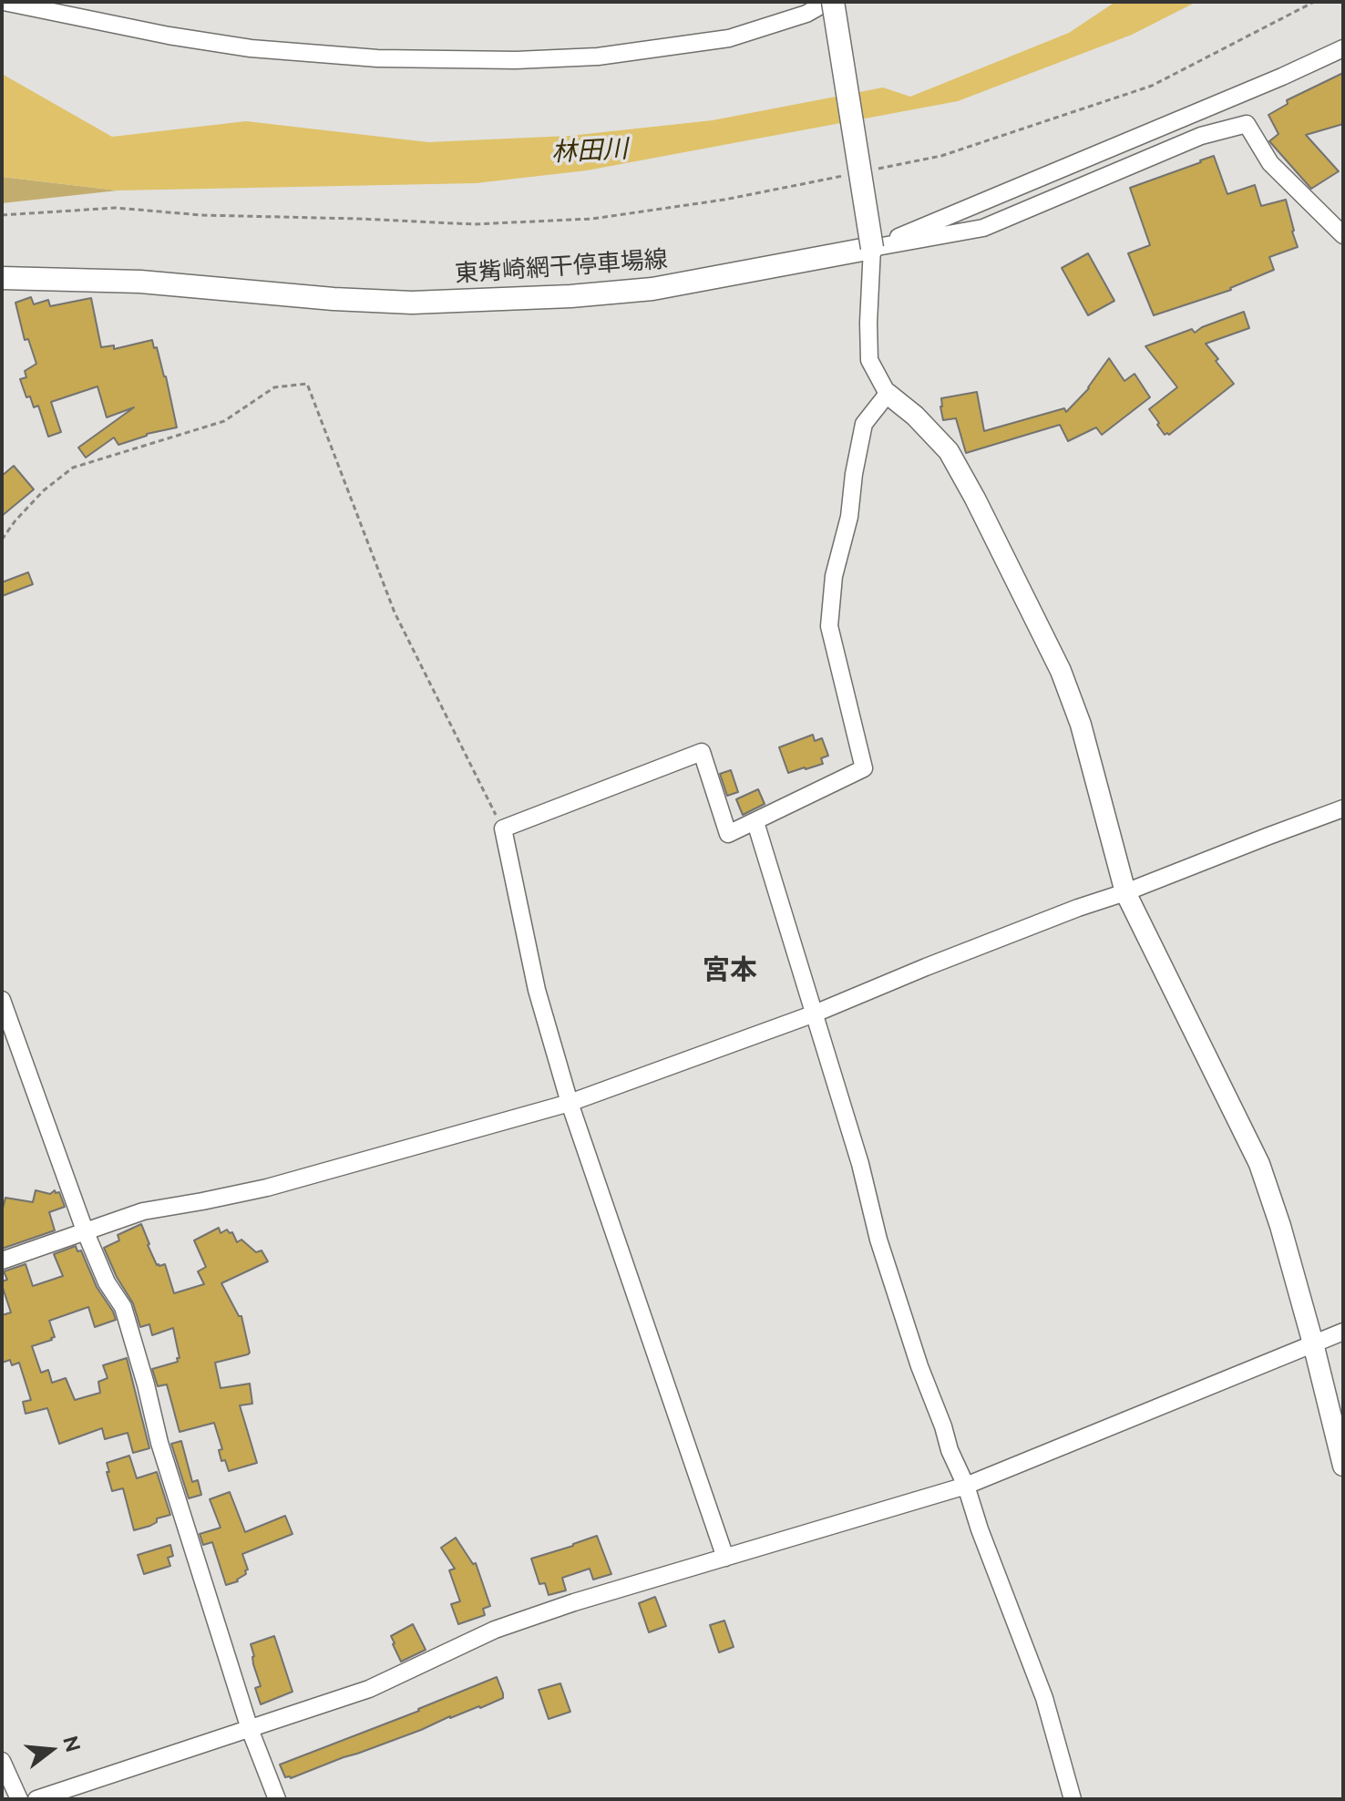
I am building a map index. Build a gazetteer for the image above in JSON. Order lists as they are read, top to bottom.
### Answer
{
  "streets": {
    "main road": ["東觜崎網干停車場線"]
  },
  "districts": ["宮本"],
  "water": ["林田川"],
  "north": "right"
}
